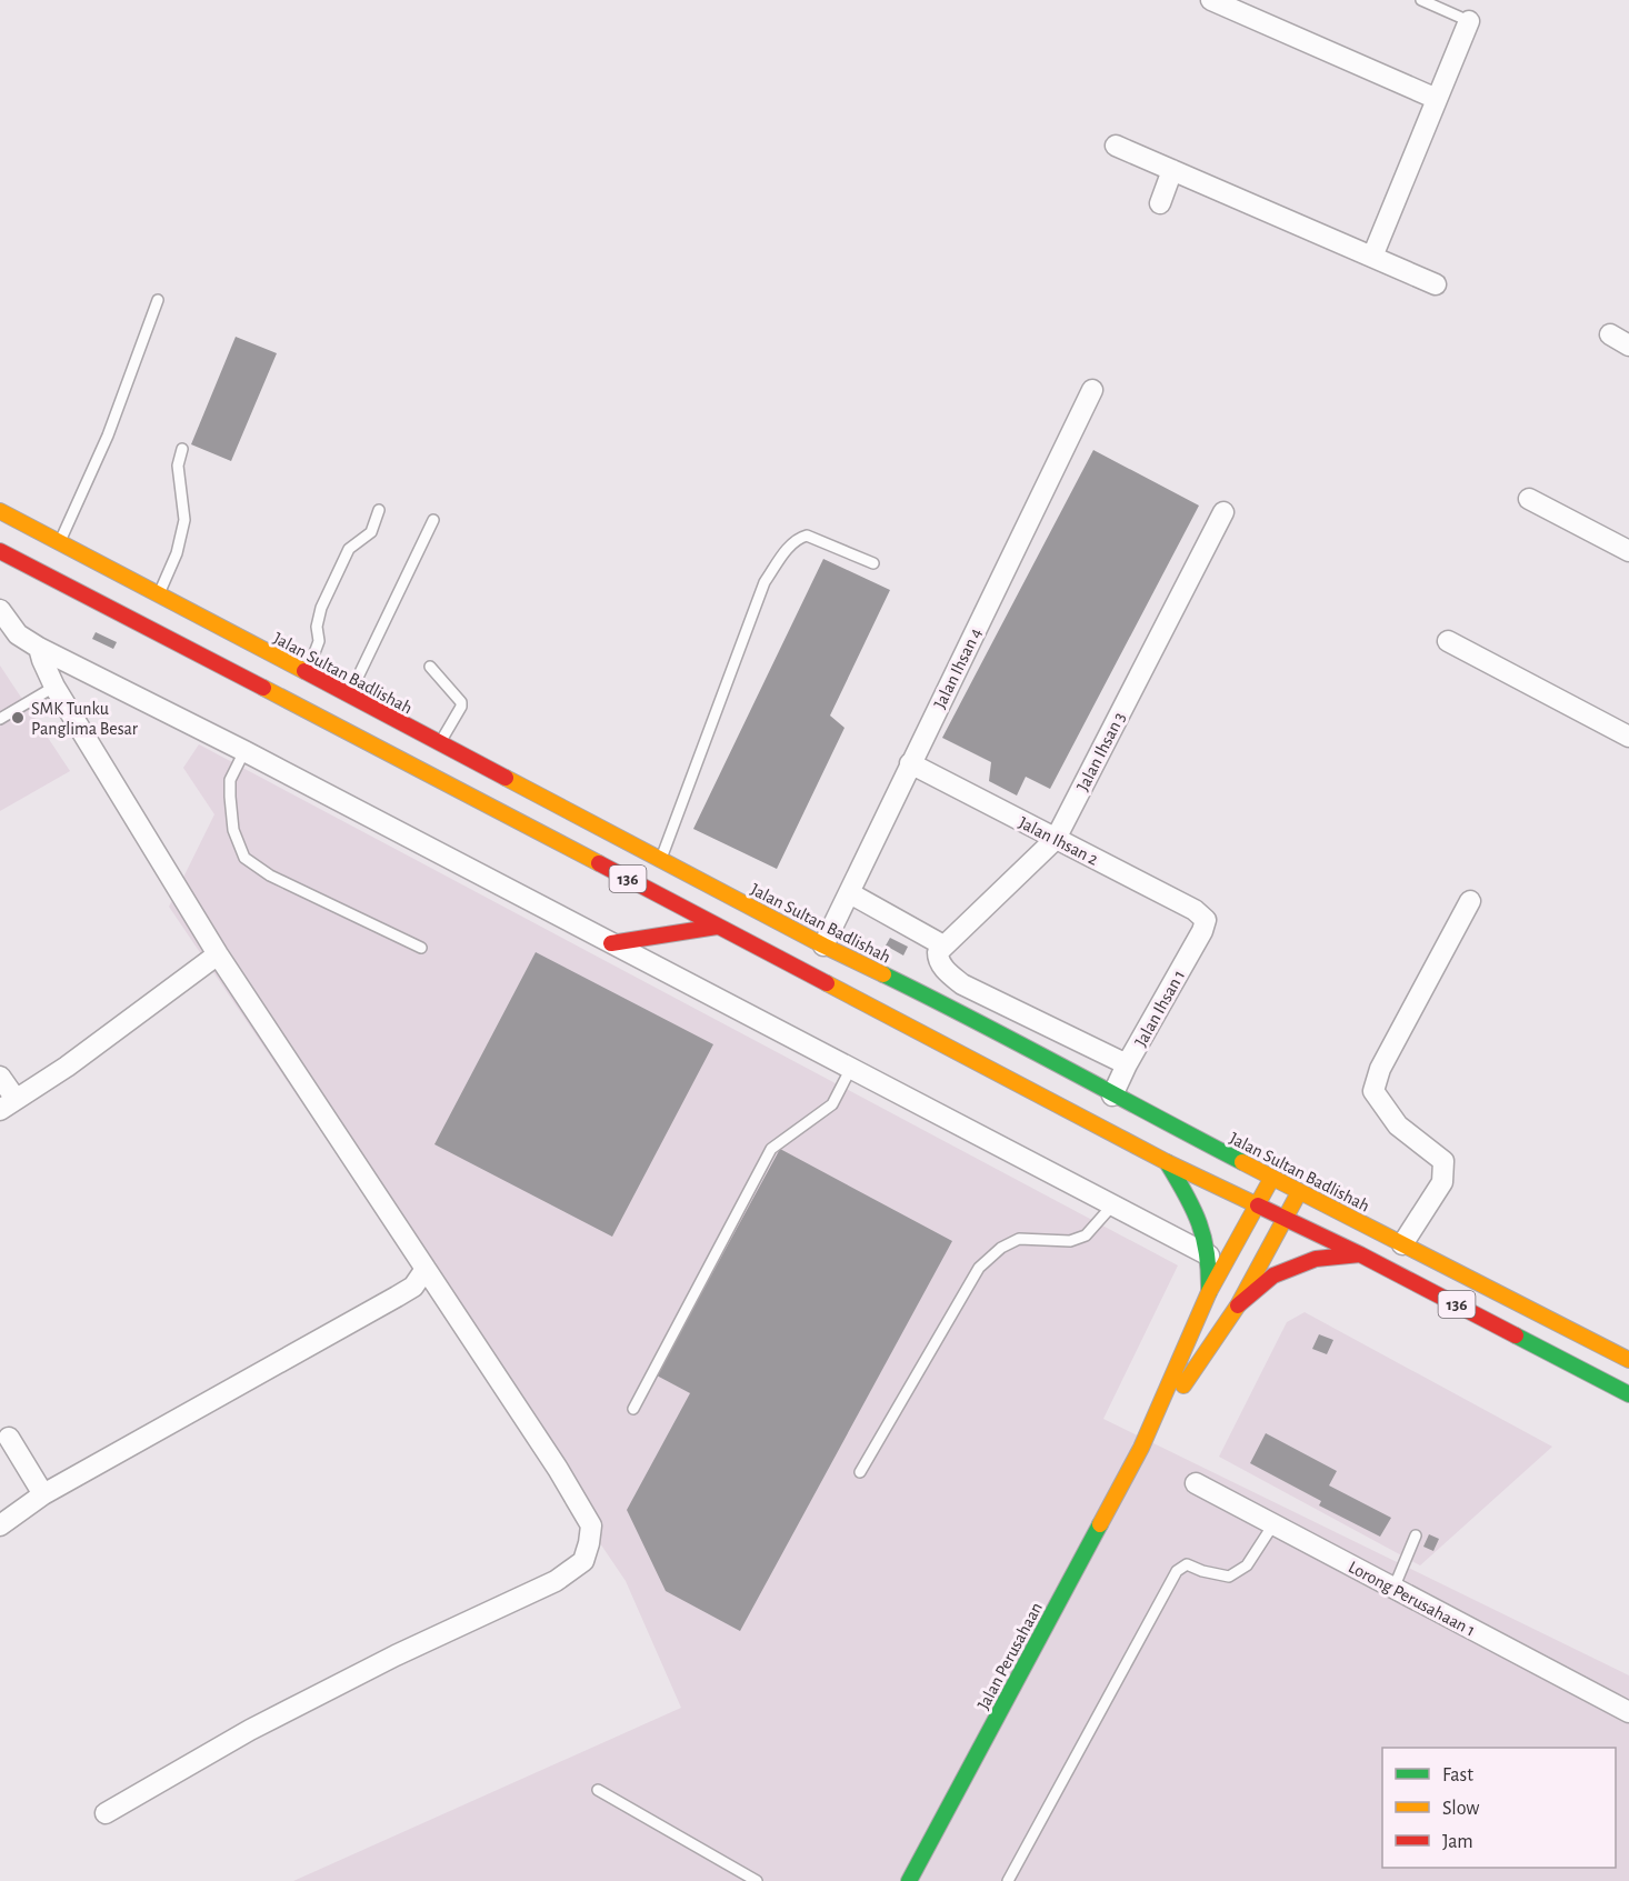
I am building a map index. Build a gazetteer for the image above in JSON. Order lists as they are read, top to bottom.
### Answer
{
  "streets": {
    "main road": ["Jalan Sultan Badlishah", "136", "Jalan Perusahaan"],
    "street": [
      "Jalan Ihsan 4",
      "Jalan Ihsan 3",
      "Jalan Ihsan 2",
      "Jalan Ihsan 1",
      "Lorong Perusahaan 1"
    ]
  },
  "crossings": [
    ["Jalan Ihsan 4", "Jalan Sultan Badlishah"],
    ["Jalan Ihsan 4", "Jalan Ihsan 2"],
    ["Jalan Sultan Badlishah", "Jalan Ihsan 1"],
    ["Jalan Sultan Badlishah", "Jalan Perusahaan"],
    ["Jalan Ihsan 3", "Jalan Ihsan 2"],
    ["Jalan Ihsan 2", "Jalan Ihsan 1"],
    ["136", "Jalan Perusahaan"]
  ],
  "places": ["SMK Tunku Panglima Besar"],
  "legend": ["Fast", "Slow", "Jam"]
}
